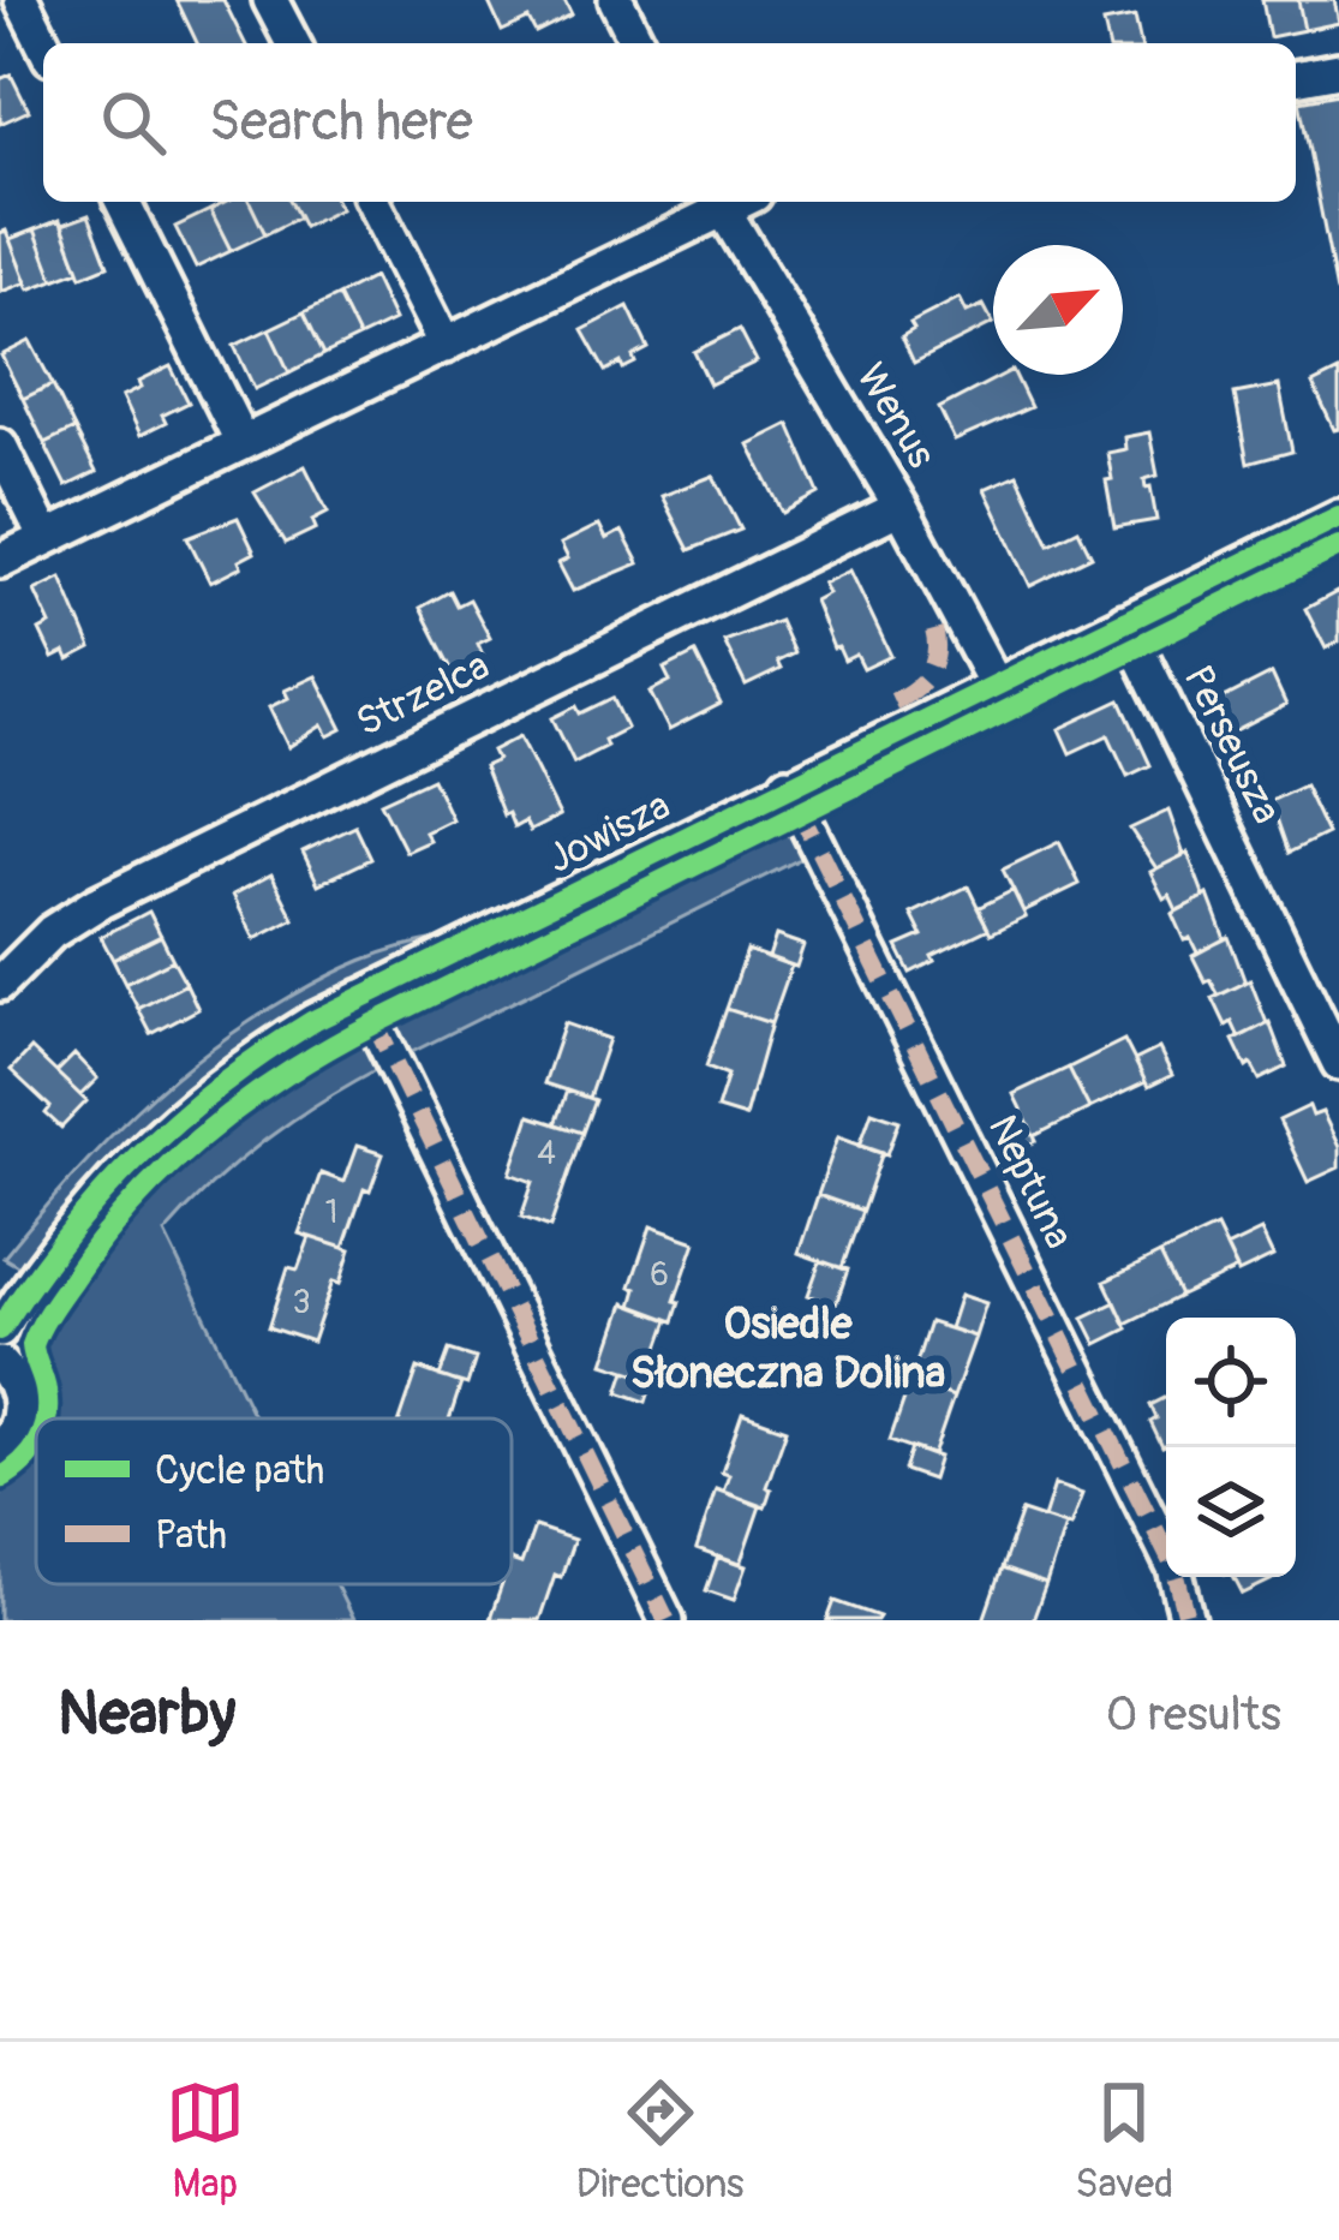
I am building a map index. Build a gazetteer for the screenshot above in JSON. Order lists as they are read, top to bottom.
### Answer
{
  "streets": {
    "street": [
      "Wenus",
      "Strzelca",
      "Perseusza",
      "Jowisza",
      "Neptuna"
    ]
  },
  "crossings": [
    ["Wenus", "Strzelca"],
    ["Wenus", "Jowisza"],
    ["Perseusza", "Jowisza"],
    ["Jowisza", "Neptuna"]
  ],
  "districts": ["Osiedle Słoneczna Dolina"],
  "house_numbers": [
    "4",
    "1",
    "6",
    "3"
  ],
  "legend": ["Cycle path", "Path"],
  "north": "top right",
  "page": {
    "search": "Search here",
    "heading": ["Nearby", "0 results"],
    "nav": ["Map", "Directions", "Saved"]
  }
}
